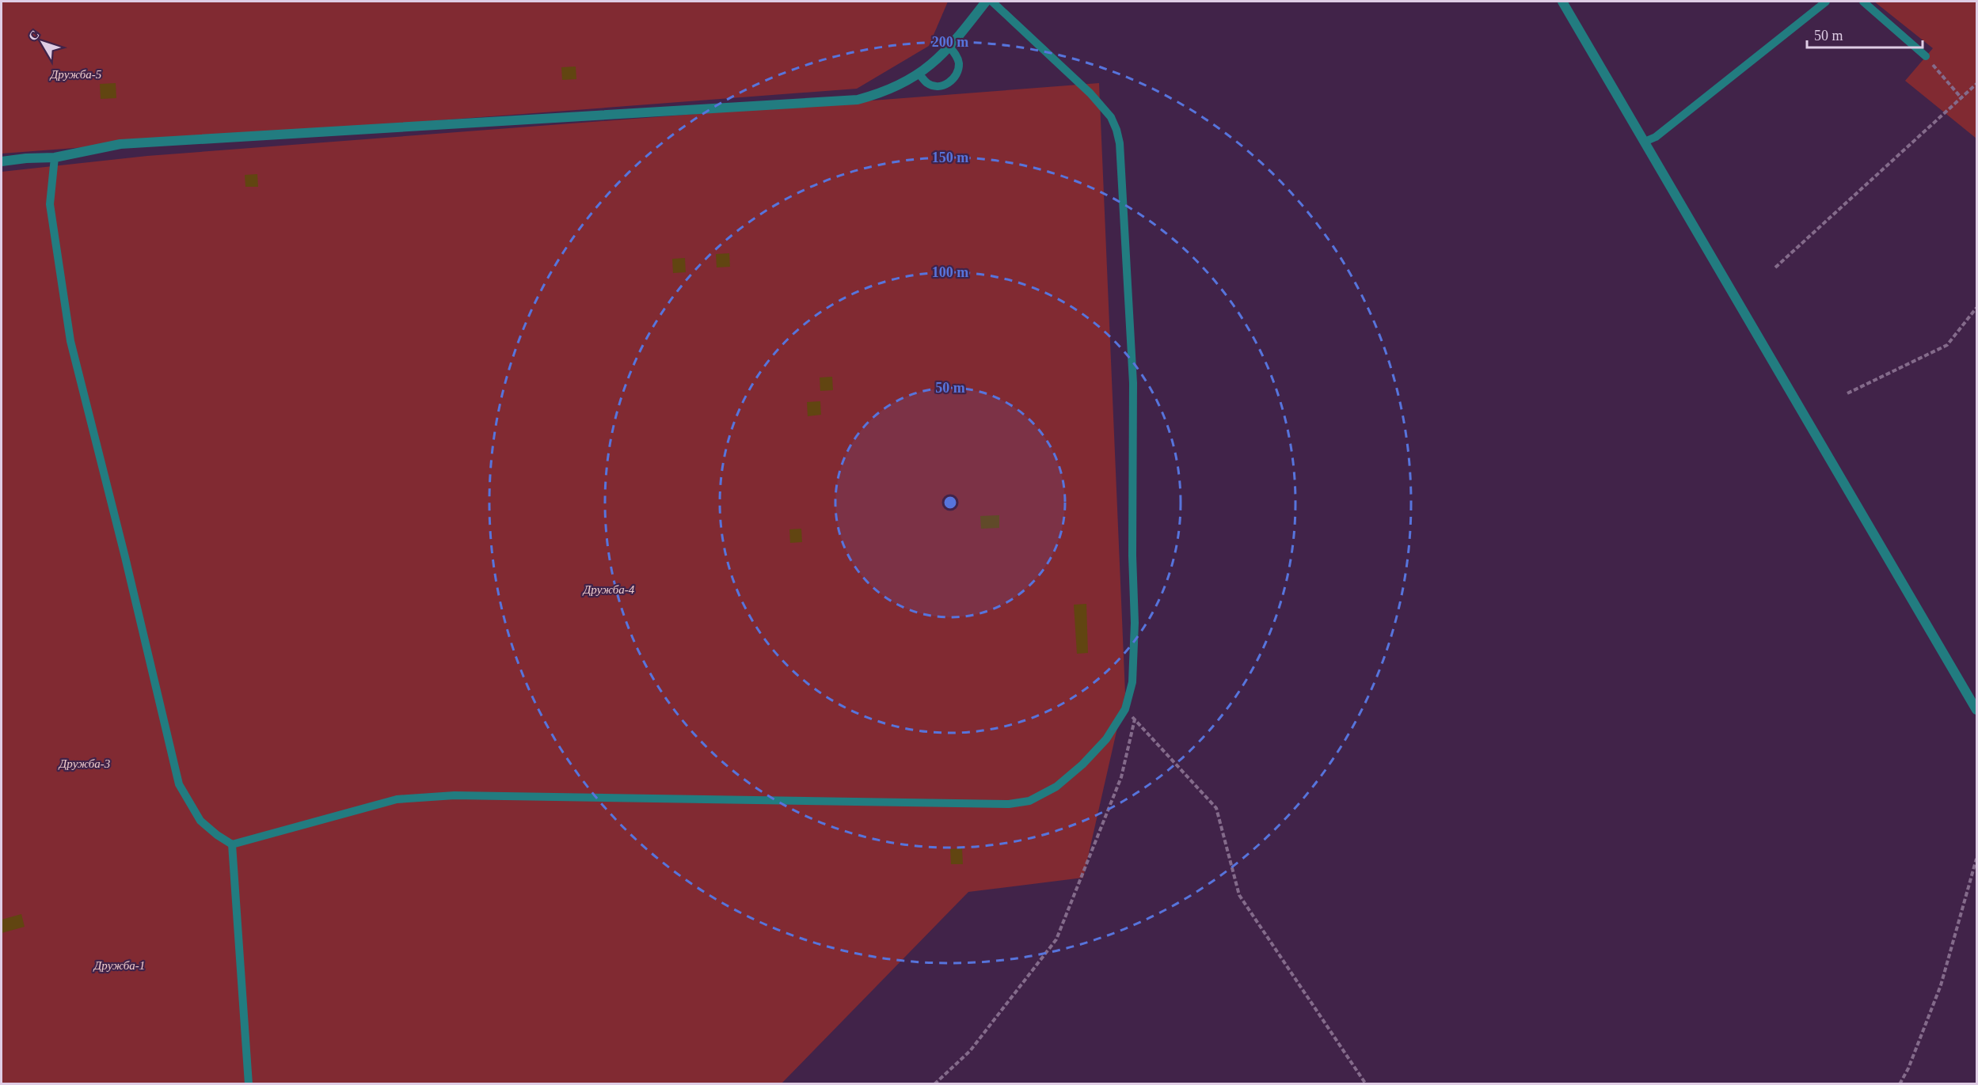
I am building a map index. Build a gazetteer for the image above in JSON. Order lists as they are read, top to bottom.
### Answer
{
  "parks": [
    "Дружба-5",
    "Дружба-4",
    "Дружба-3",
    "Дружба-1"
  ],
  "scale_bar": "50 m",
  "north": "top left",
  "rings": [
    "200 m",
    "150 m",
    "100 m",
    "50 m"
  ]
}
